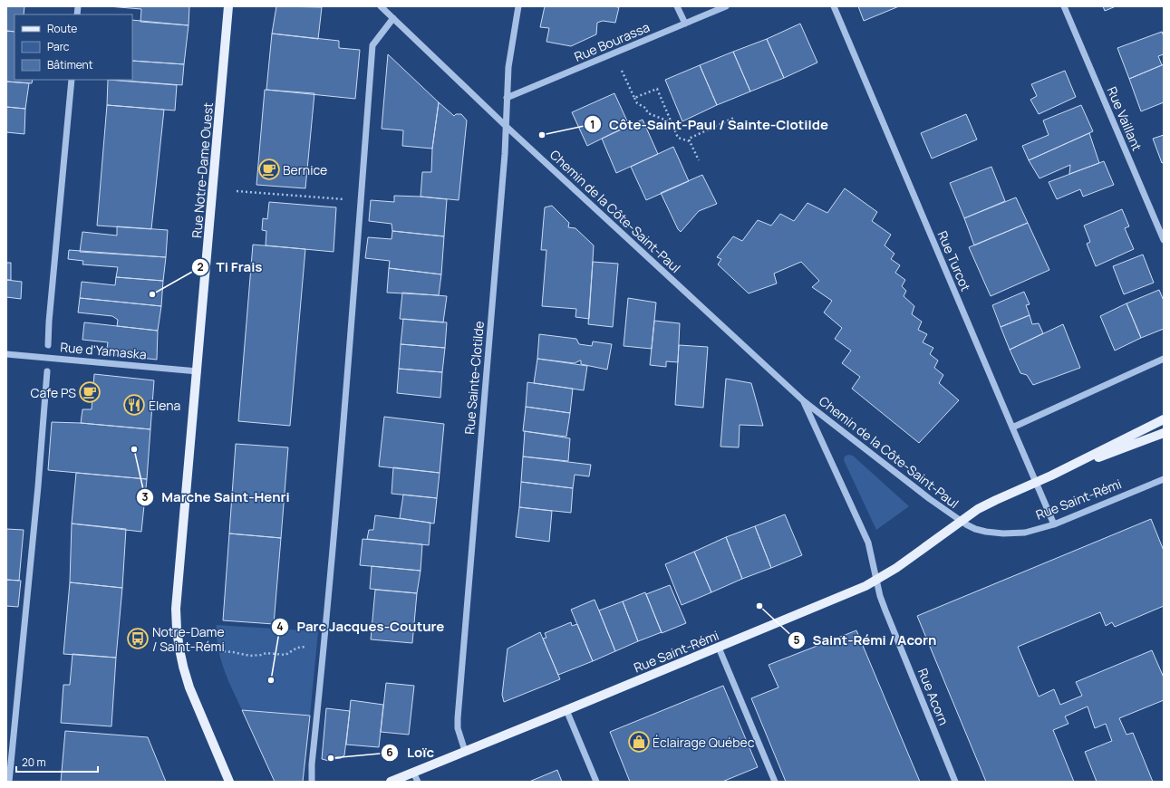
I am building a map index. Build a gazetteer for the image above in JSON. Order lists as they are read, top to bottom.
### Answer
{
  "streets": {
    "main road": ["Rue Notre-Dame Ouest", "Rue Saint-Rémi"],
    "street": [
      "Rue Bourassa",
      "Rue Vaillant",
      "Chemin de la Côte-Saint-Paul",
      "Rue Turcot",
      "Rue d'Yamaska",
      "Rue Sainte-Clotilde",
      "Rue Acorn"
    ]
  },
  "crossings": [
    ["Rue Bourassa", "Rue Sainte-Clotilde"],
    ["Rue Notre-Dame Ouest", "Rue d'Yamaska"],
    ["Chemin de la Côte-Saint-Paul", "Rue Sainte-Clotilde"],
    ["Chemin de la Côte-Saint-Paul", "Rue Saint-Rémi"],
    ["Chemin de la Côte-Saint-Paul", "Rue Acorn"],
    ["Rue Turcot", "Rue Saint-Rémi"],
    ["Rue Sainte-Clotilde", "Rue Saint-Rémi"],
    ["Rue Saint-Rémi", "Rue Acorn"]
  ],
  "places": {
    "other": [
      "Côte-Saint-Paul / Sainte-Clotilde",
      "Ti Frais",
      "Marche Saint-Henri",
      "Saint-Rémi / Acorn",
      "Parc Jacques-Couture",
      "Loïc"
    ],
    "cafe": ["Bernice", "Cafe PS"],
    "restaurant": ["Elena"],
    "bus stop": ["Notre-Dame / Saint-Rémi"],
    "shop": ["Éclairage Québec"]
  },
  "legend": ["Route", "Parc", "Bâtiment"],
  "scale_bar": "20 m"
}
